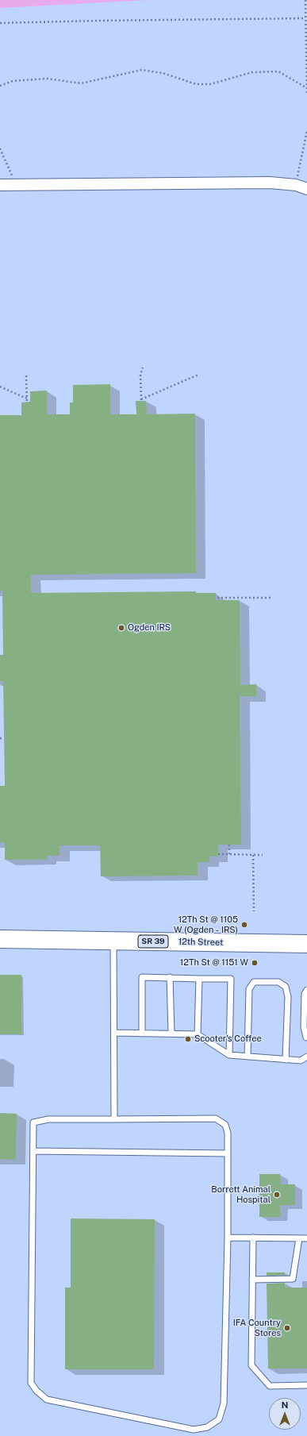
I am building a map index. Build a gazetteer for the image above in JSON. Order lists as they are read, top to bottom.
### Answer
{
  "streets": {
    "main road": ["SR 39", "12th Street"]
  },
  "places": [
    "Ogden IRS",
    "12Th St @ 1105 W (Ogden - IRS)",
    "12Th St @ 1151 W",
    "Scooter's Coffee",
    "Borrett Animal Hospital",
    "IFA Country Stores"
  ],
  "north": "top"
}
